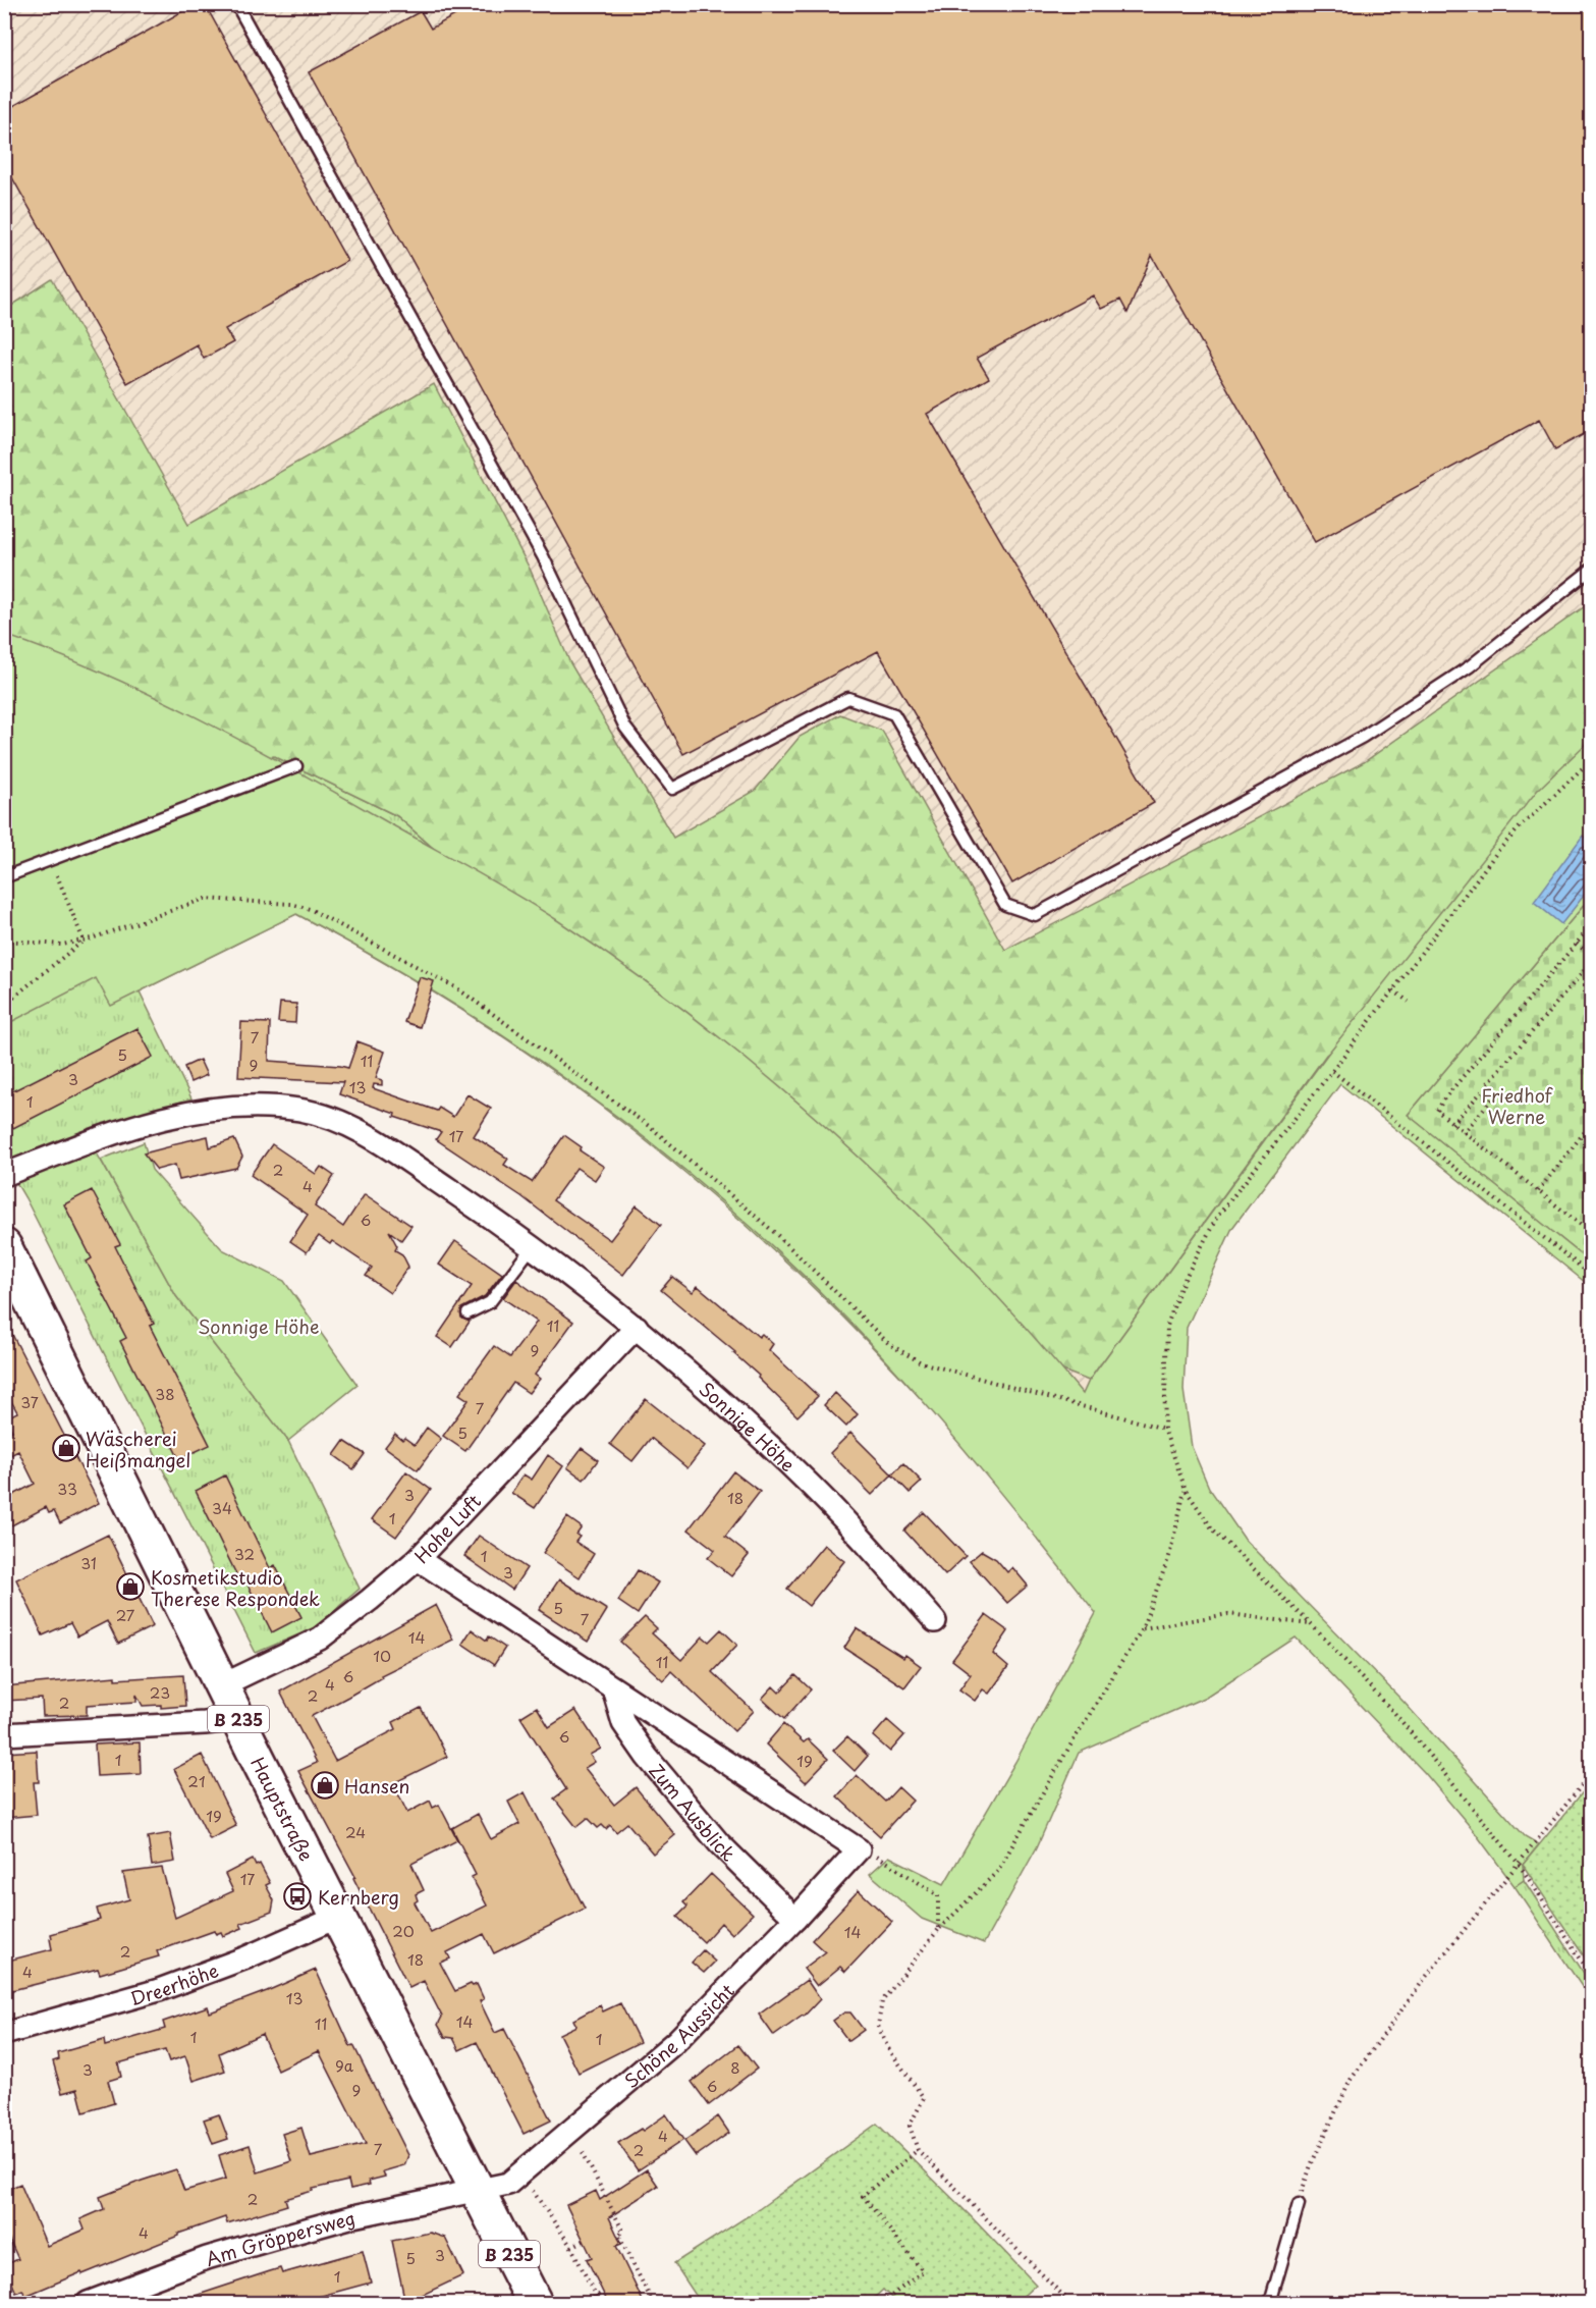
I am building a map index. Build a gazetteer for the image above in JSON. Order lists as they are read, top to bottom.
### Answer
{
  "streets": {
    "main road": ["B 235", "Hauptstraße"],
    "street": [
      "Sonnige Höhe",
      "Hohe Luft",
      "Zum Ausblick",
      "Dreerhöhe",
      "Schöne Aussicht",
      "Am Gröppersweg"
    ]
  },
  "crossings": [
    ["Sonnige Höhe", "Hohe Luft"],
    ["Hohe Luft", "Hauptstraße"],
    ["Hauptstraße", "Dreerhöhe"],
    ["Hauptstraße", "Schöne Aussicht"],
    ["Hauptstraße", "Am Gröppersweg"],
    ["Zum Ausblick", "Schöne Aussicht"],
    ["Schöne Aussicht", "Am Gröppersweg"]
  ],
  "parks": ["Friedhof Werne", "Sonnige Höhe"],
  "places": {
    "shop": ["Wäscherei Heißmangel", "Kosmetikstudio Therese Respondek", "Hansen"],
    "bus stop": ["Kernberg"]
  },
  "house_numbers": [
    "7",
    "5",
    "11",
    "9",
    "3",
    "13",
    "1",
    "17",
    "2",
    "4",
    "6",
    "11",
    "9",
    "38",
    "37",
    "7",
    "5",
    "33",
    "3",
    "18",
    "34",
    "1",
    "32",
    "1",
    "31",
    "3",
    "5",
    "27",
    "7",
    "14",
    "10",
    "11",
    "6",
    "4",
    "23",
    "2",
    "2",
    "6",
    "1",
    "19",
    "21",
    "19",
    "24",
    "17",
    "20",
    "14",
    "2",
    "18",
    "4",
    "13",
    "14",
    "11",
    "1",
    "1",
    "9a",
    "8",
    "3",
    "6",
    "9",
    "4",
    "7",
    "2",
    "2",
    "4",
    "3",
    "5",
    "1"
  ]
}
